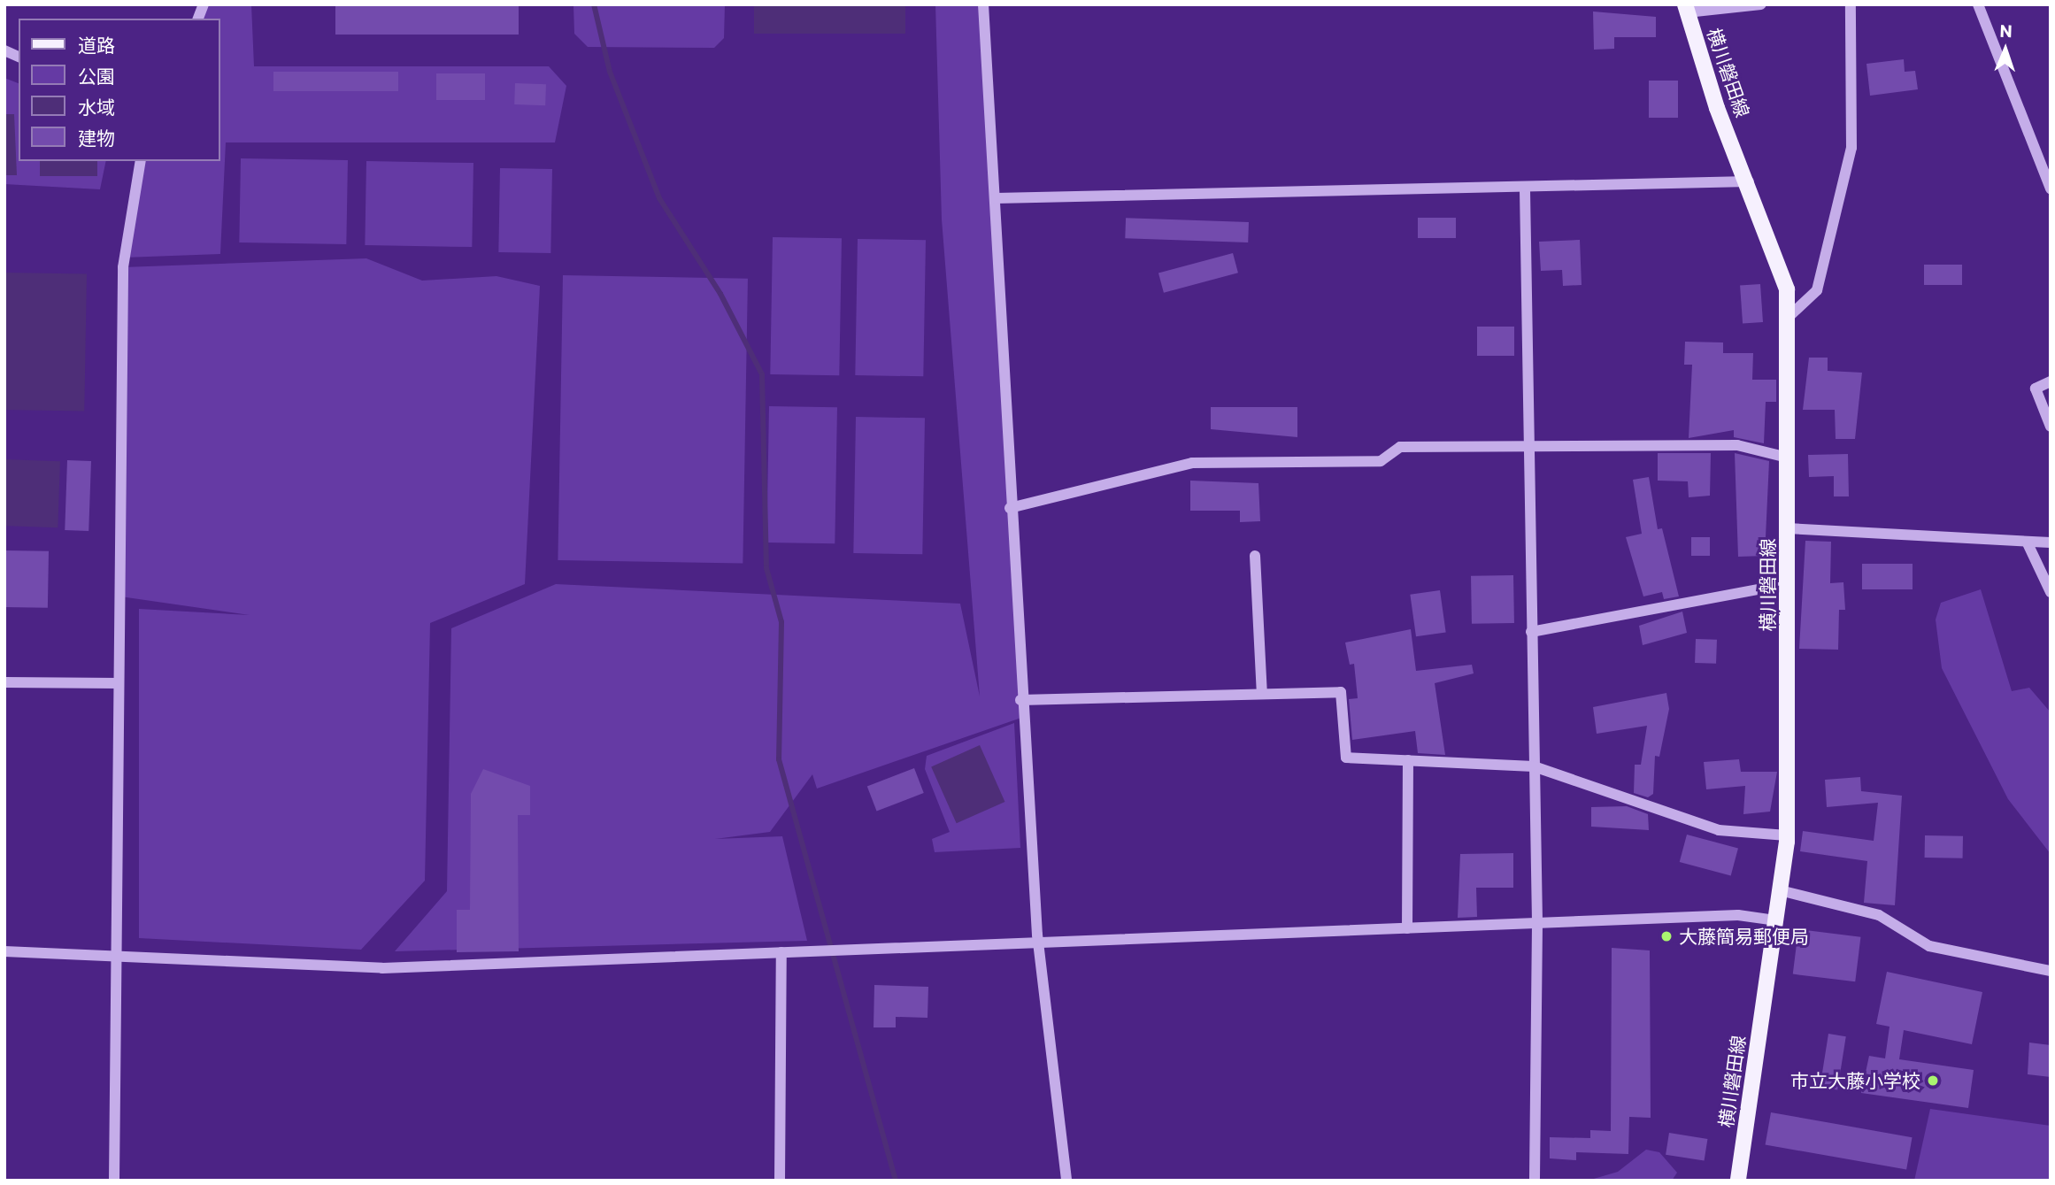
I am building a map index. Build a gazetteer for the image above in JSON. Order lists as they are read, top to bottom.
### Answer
{
  "streets": {
    "main road": ["横川磐田線"]
  },
  "places": ["大藤簡易郵便局", "市立大藤小学校"],
  "legend": [
    "道路",
    "公園",
    "水域",
    "建物"
  ],
  "north": "top"
}
